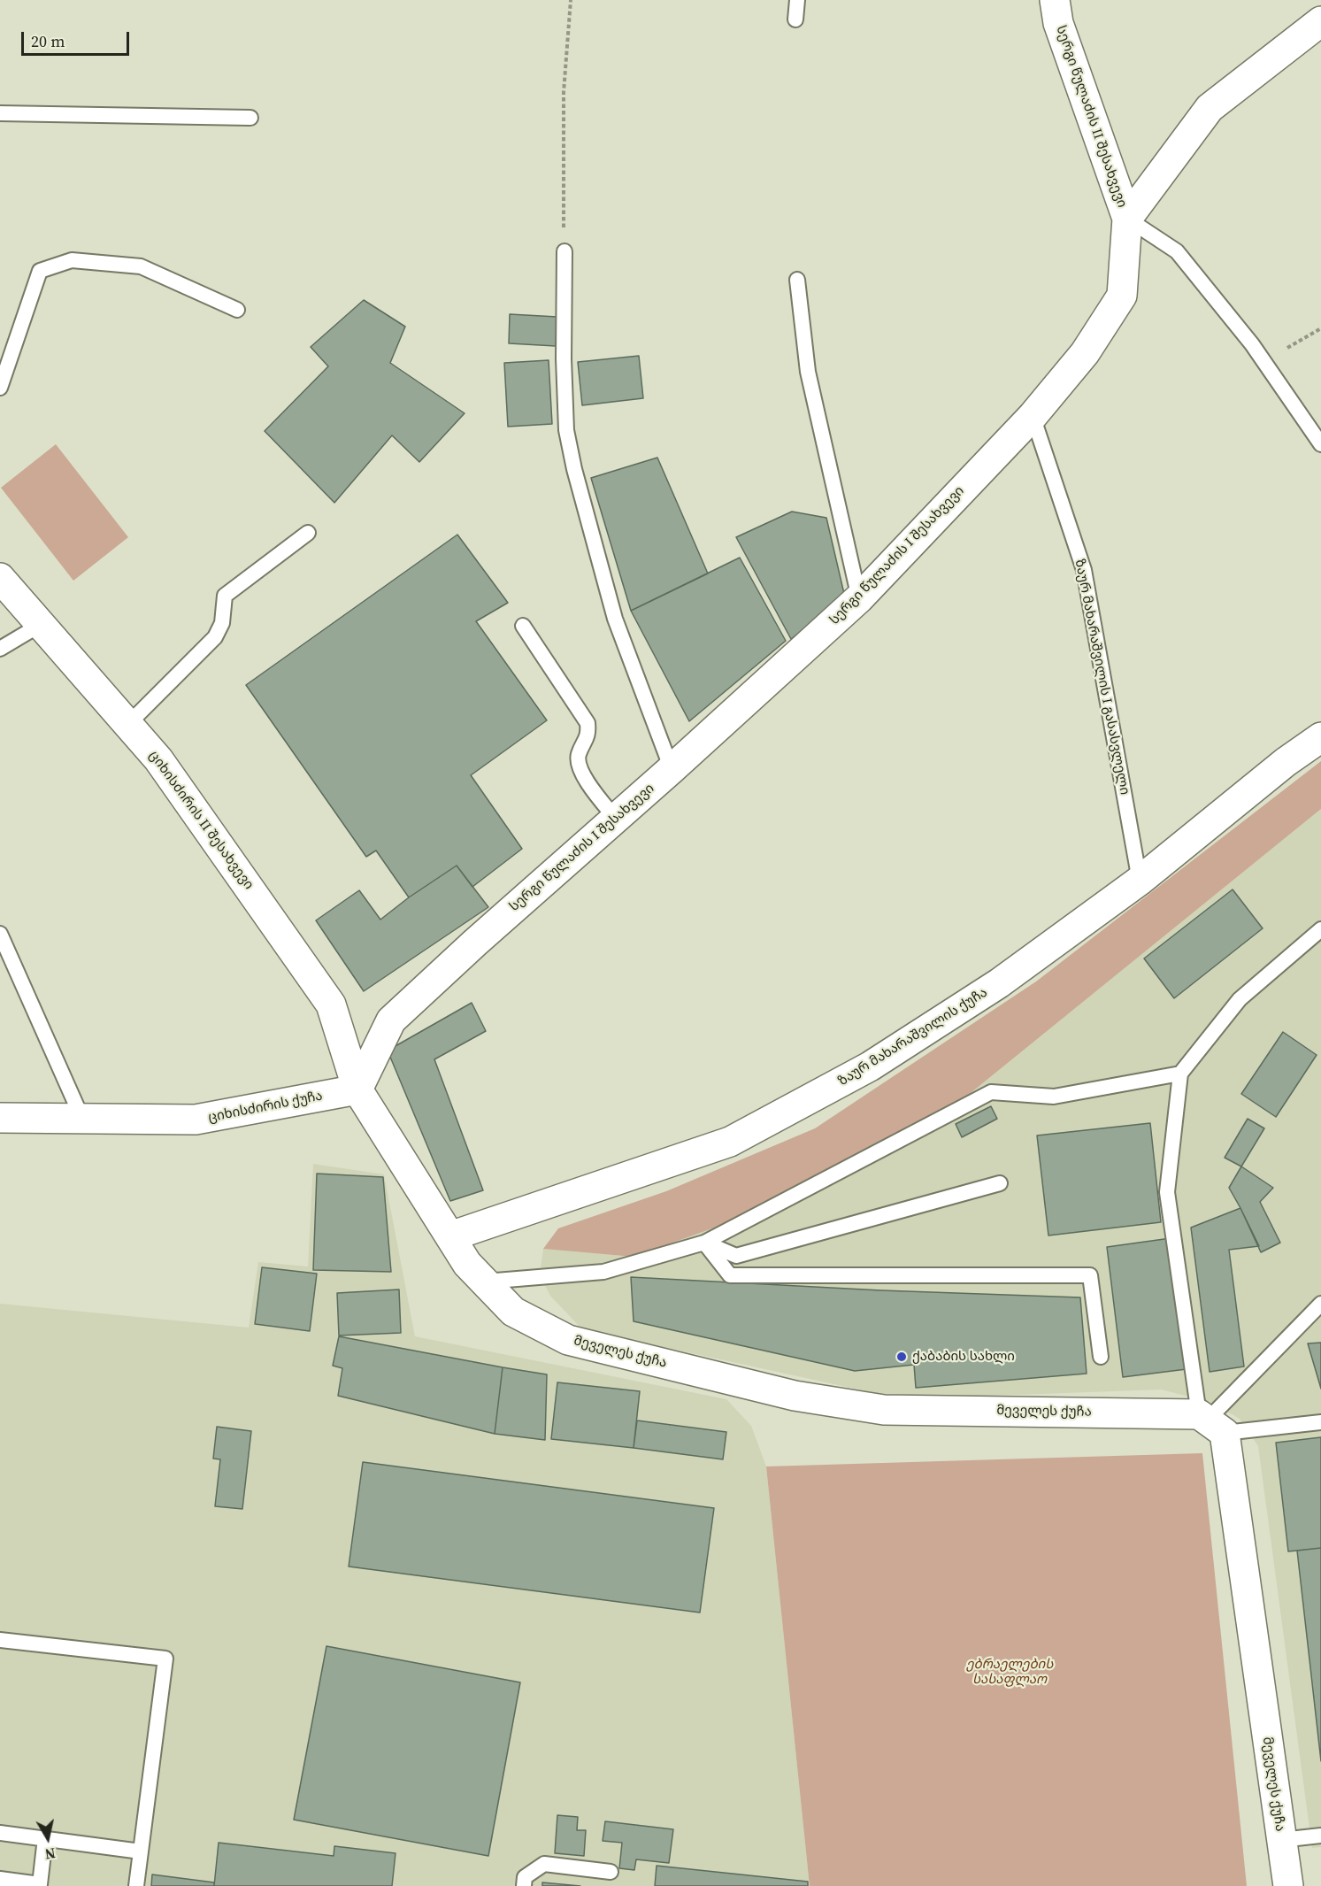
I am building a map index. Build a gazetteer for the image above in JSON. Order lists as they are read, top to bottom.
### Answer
{
  "streets": {
    "street": [
      "სერგი წულაძის II შესახვევი",
      "სერგი წულაძის I შესახვევი",
      "ციხისძირის II შესახვევი",
      "ზაურ მახარაშვილის ქუჩა",
      "ციხისძირის ქუჩა",
      "მეველეს ქუჩა"
    ],
    "lane": ["ზაურ მახარაშვილის I გასასვლელი"]
  },
  "crossings": [
    ["სერგი წულაძის II შესახვევი", "სერგი წულაძის I შესახვევი"],
    ["სერგი წულაძის I შესახვევი", "ზაურ მახარაშვილის I გასასვლელი"],
    ["სერგი წულაძის I შესახვევი", "ციხისძირის II შესახვევი"],
    ["სერგი წულაძის I შესახვევი", "ციხისძირის ქუჩა"],
    ["ზაურ მახარაშვილის I გასასვლელი", "ზაურ მახარაშვილის ქუჩა"],
    ["ციხისძირის II შესახვევი", "ციხისძირის ქუჩა"],
    ["ზაურ მახარაშვილის ქუჩა", "მეველეს ქუჩა"]
  ],
  "parks": ["ებრაელების სასაფლაო"],
  "places": ["ქაბაბის სახლი"],
  "scale_bar": "20 m",
  "north": "bottom"
}
